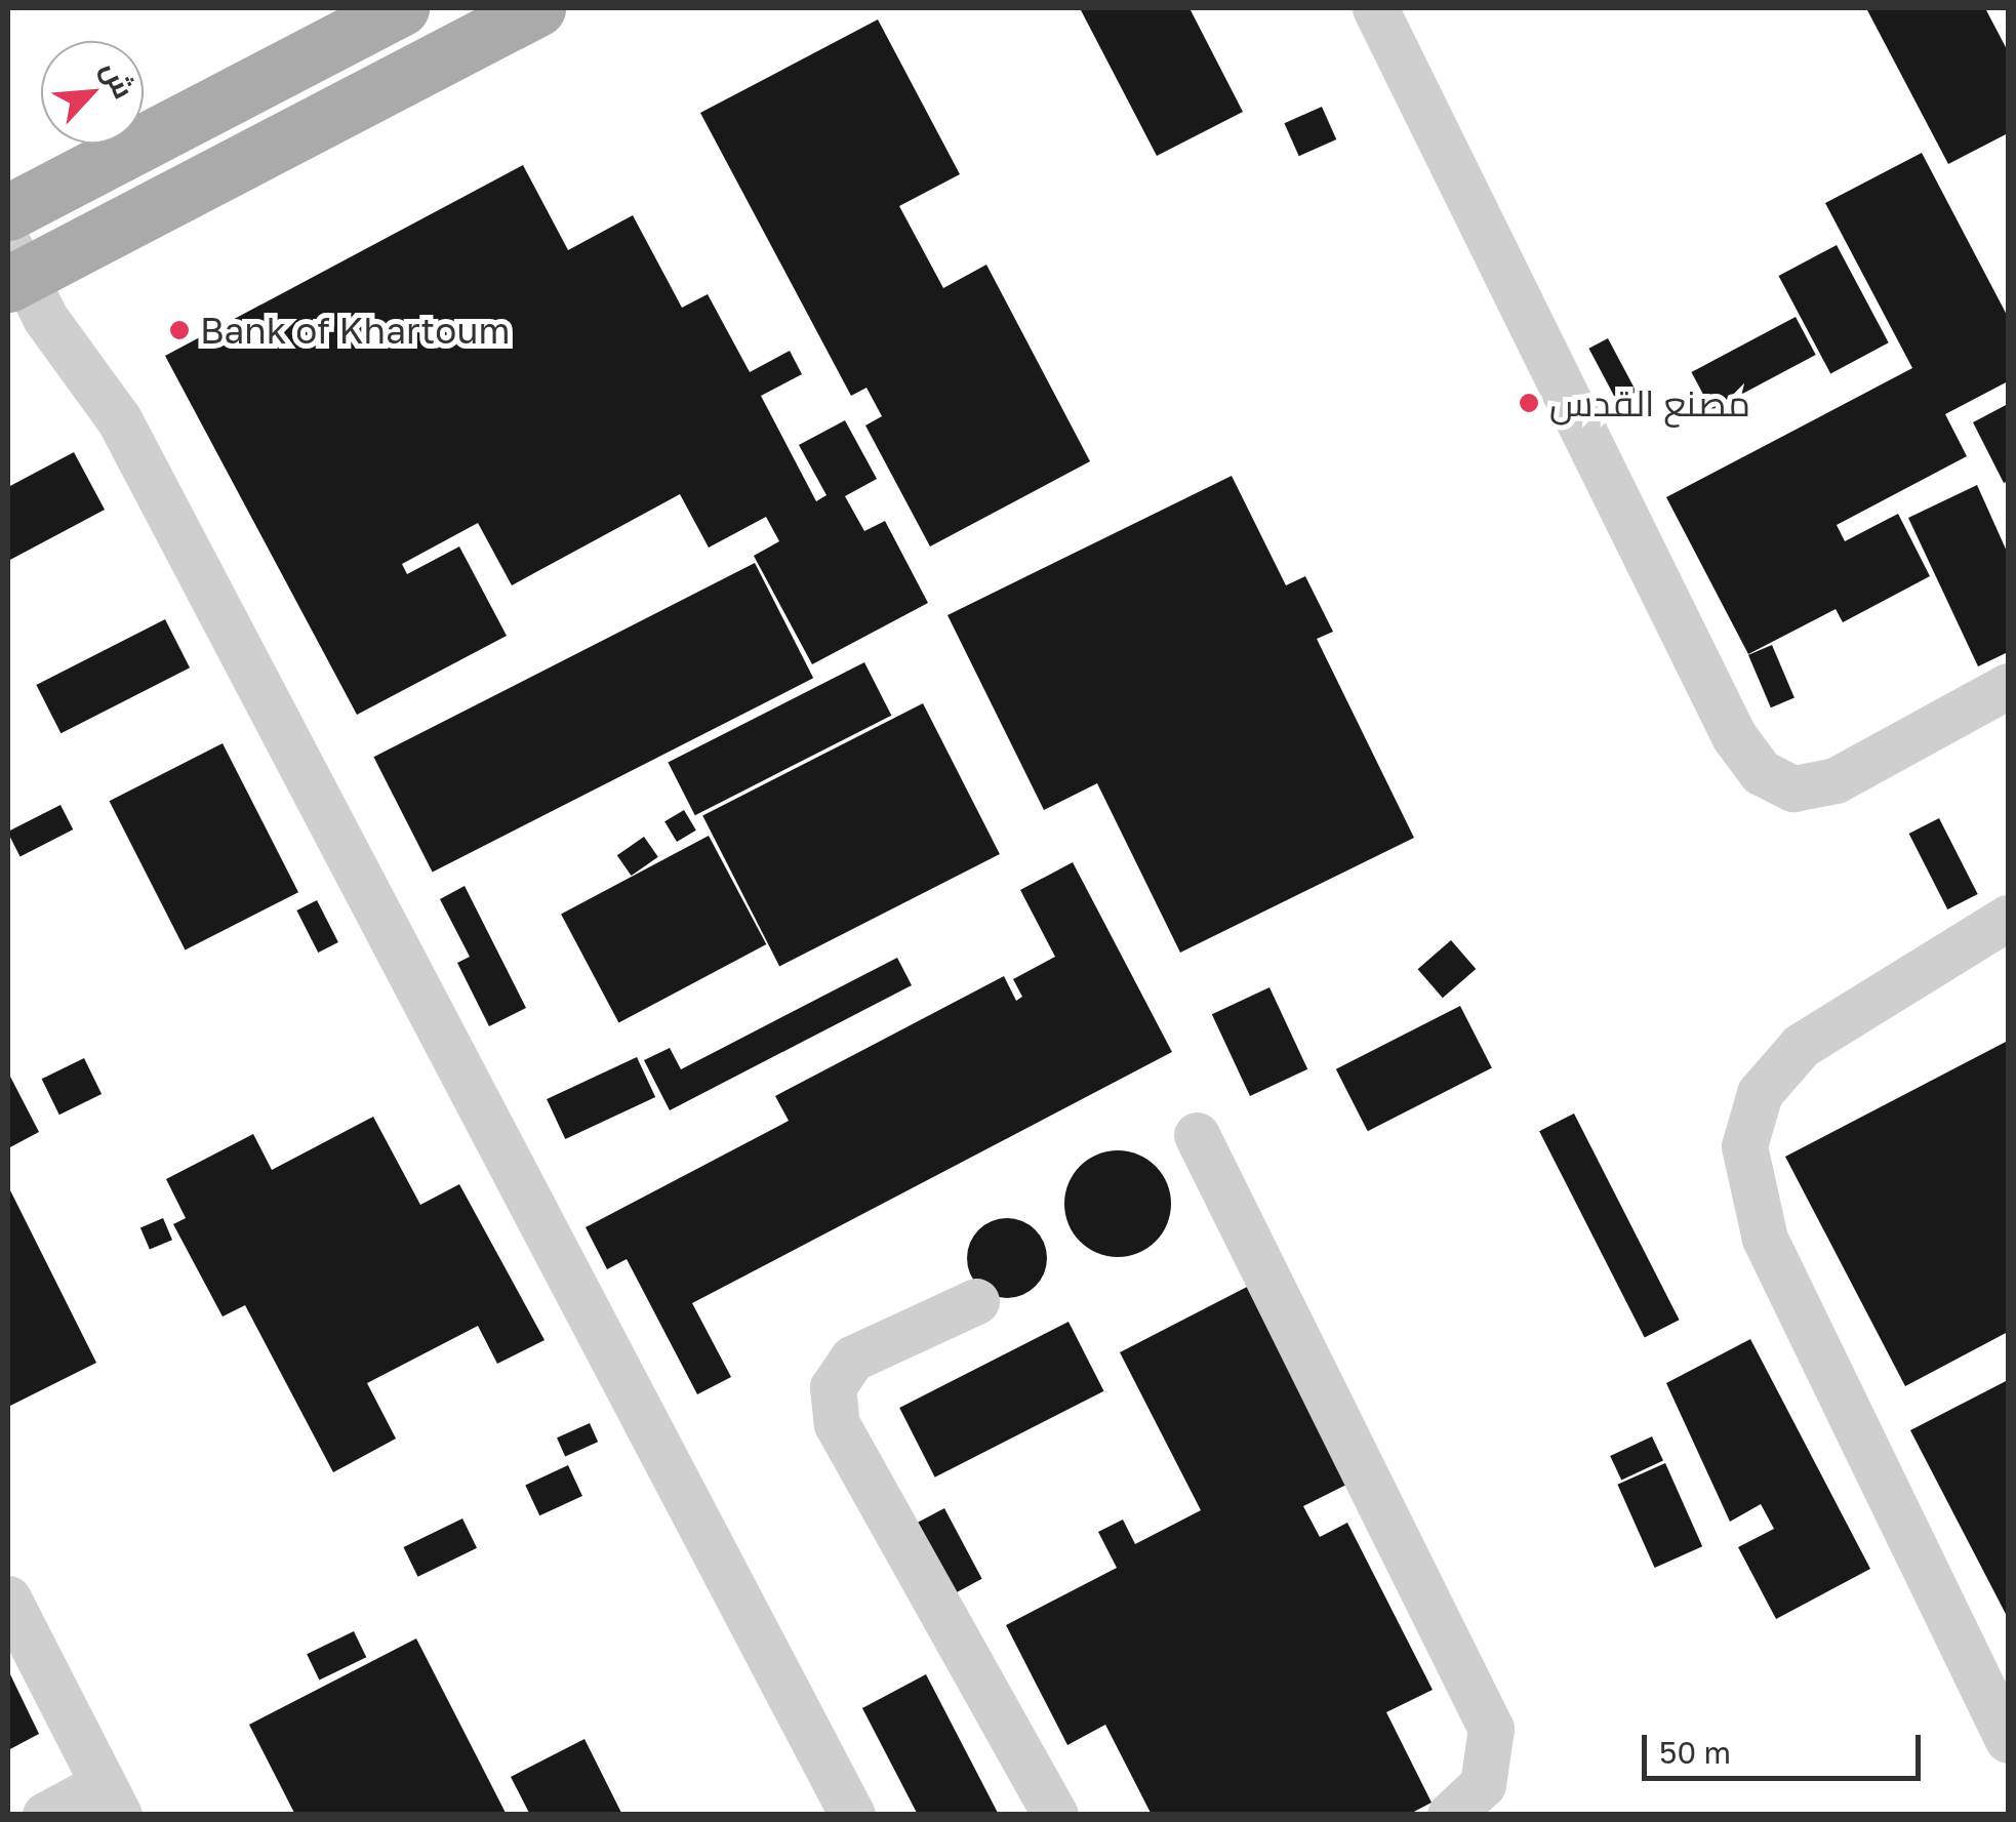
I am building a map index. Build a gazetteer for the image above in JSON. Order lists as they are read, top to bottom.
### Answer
{
  "places": ["Bank of Khartoum", "مصنع القدس"],
  "scale_bar": "50 m",
  "north": "top right"
}
